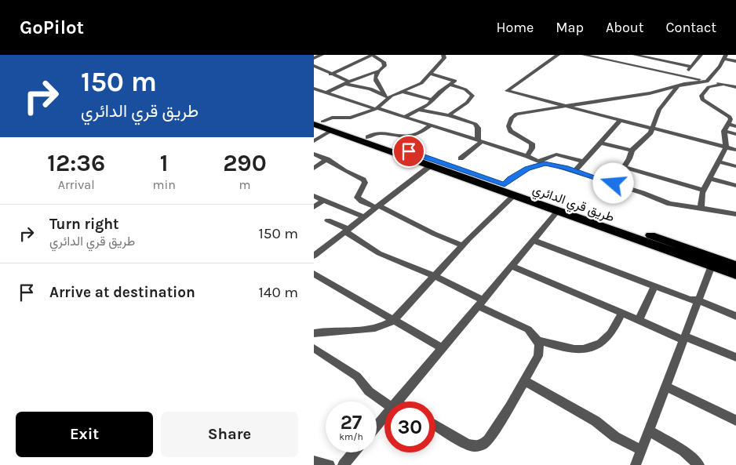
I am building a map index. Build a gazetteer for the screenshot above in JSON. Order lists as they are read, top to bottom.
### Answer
{
  "streets": {
    "highway": ["طريق قري الدائري"]
  },
  "page": {
    "header": "GoPilot",
    "nav": [
      "Home",
      "Map",
      "About",
      "Contact"
    ],
    "turn": ["150 m", "طريق قري الدائري"],
    "eta": [
      "12:36",
      "Arrival",
      "1",
      "min",
      "290",
      "m"
    ],
    "list": [
      {
        "name": "Turn right",
        "note": "طريق قري الدائري",
        "value": "150 m"
      },
      {
        "name": "Arrive at destination",
        "value": "140 m"
      }
    ],
    "speed": "27 km/h",
    "limit": "30",
    "buttons": ["Exit", "Share"]
  }
}
